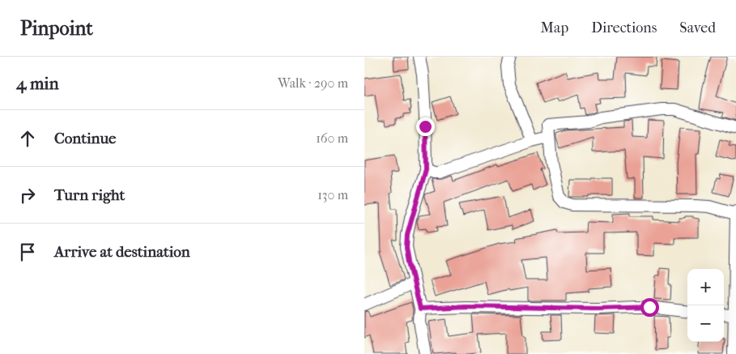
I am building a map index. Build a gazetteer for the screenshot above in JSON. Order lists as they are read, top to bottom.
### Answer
{
  "page": {
    "header": "Pinpoint",
    "nav": ["Map", "Directions", "Saved"],
    "heading": ["4 min", "Walk · 290 m"],
    "list": [
      ["Continue", "160 m"],
      ["Turn right", "130 m"],
      "Arrive at destination"
    ],
    "map_buttons": ["+", "−"]
  }
}
